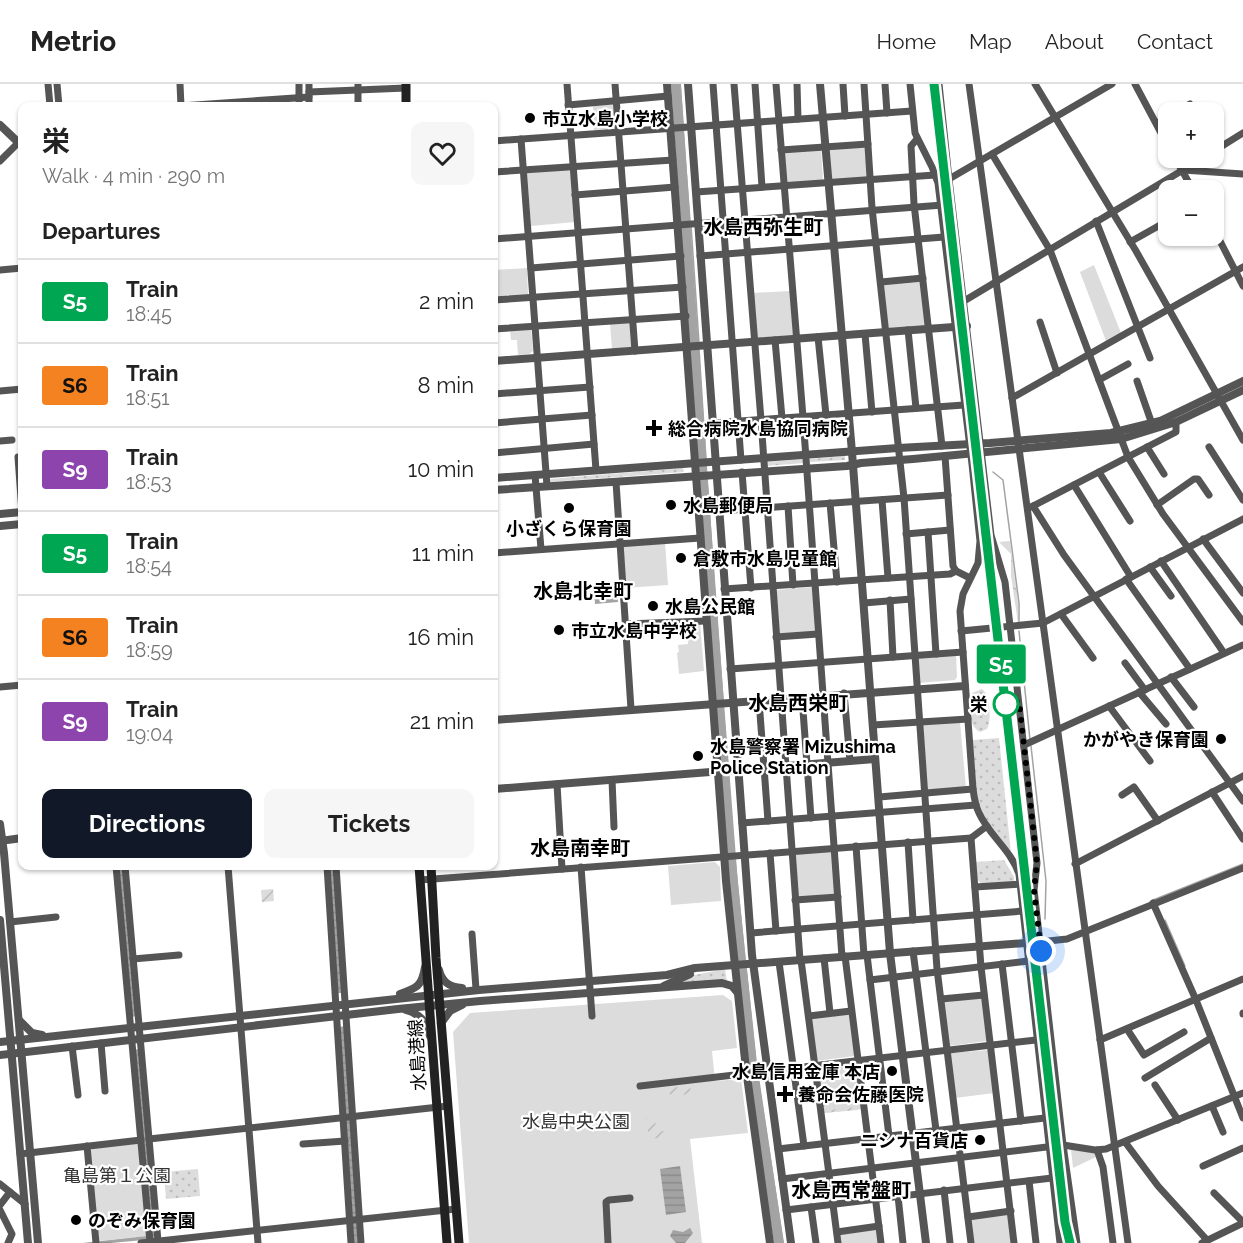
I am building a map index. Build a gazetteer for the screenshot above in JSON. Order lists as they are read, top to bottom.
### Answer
{
  "streets": {
    "main road": ["水島港線"]
  },
  "districts": [
    "水島西弥生町",
    "水島北幸町",
    "水島西栄町",
    "水島南幸町",
    "水島西常盤町"
  ],
  "parks": ["水島中央公園", "亀島第１公園"],
  "places": {
    "other": [
      "市立水島小学校",
      "水島郵便局",
      "小ざくら保育園",
      "倉敷市水島児童館",
      "水島公民館",
      "市立水島中学校",
      "栄",
      "かがやき保育園",
      "水島警察署 Mizushima Police Station",
      "水島信用金庫 本店",
      "ニシナ百貨店",
      "のぞみ保育園"
    ],
    "health": ["総合病院水島協同病院", "養命会佐藤医院"]
  },
  "page": {
    "header": "Metrio",
    "nav": [
      "Home",
      "Map",
      "About",
      "Contact"
    ],
    "on_map": "S5",
    "map_buttons": ["+", "−"],
    "heading": [
      ["栄", "Walk · 4 min · 290 m"],
      "Departures"
    ],
    "list": [
      {
        "mark": "S5",
        "name": "Train",
        "note": "18:45",
        "value": "2 min"
      },
      {
        "mark": "S6",
        "name": "Train",
        "note": "18:51",
        "value": "8 min"
      },
      {
        "mark": "S9",
        "name": "Train",
        "note": "18:53",
        "value": "10 min"
      },
      {
        "mark": "S5",
        "name": "Train",
        "note": "18:54",
        "value": "11 min"
      },
      {
        "mark": "S6",
        "name": "Train",
        "note": "18:59",
        "value": "16 min"
      },
      {
        "mark": "S9",
        "name": "Train",
        "note": "19:04",
        "value": "21 min"
      }
    ],
    "buttons": ["Directions", "Tickets"]
  }
}
